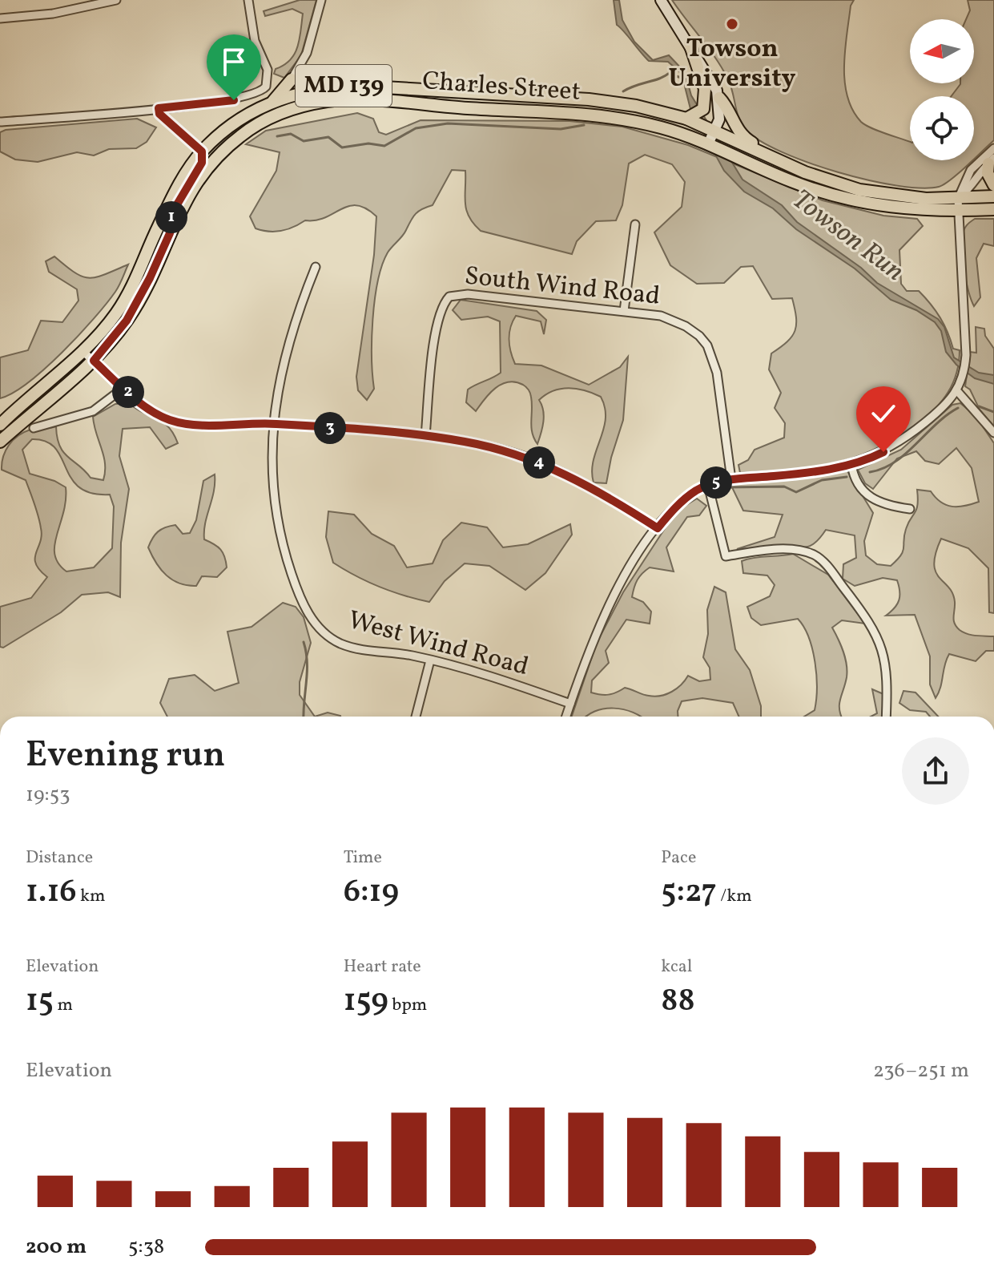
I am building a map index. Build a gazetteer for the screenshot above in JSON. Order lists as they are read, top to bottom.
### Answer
{
  "streets": {
    "main road": ["MD 139", "Charles Street"],
    "street": ["South Wind Road", "West Wind Road"]
  },
  "water": ["Towson Run"],
  "places": ["Towson University"],
  "north": "left",
  "page": {
    "pins": [
      "1",
      "2",
      "3",
      "4",
      "5"
    ],
    "heading": ["Evening run", "19:53"],
    "stats": [
      ["Distance", "1.16 km"],
      ["Time", "6:19"],
      ["Pace", "5:27 /km"],
      ["Elevation", "15 m"],
      ["Heart rate", "159 bpm"],
      ["kcal", "88"]
    ],
    "chart": ["Elevation", "236–251 m"],
    "list": [
      {
        "name": "200 m",
        "note": "5:38"
      }
    ]
  }
}
